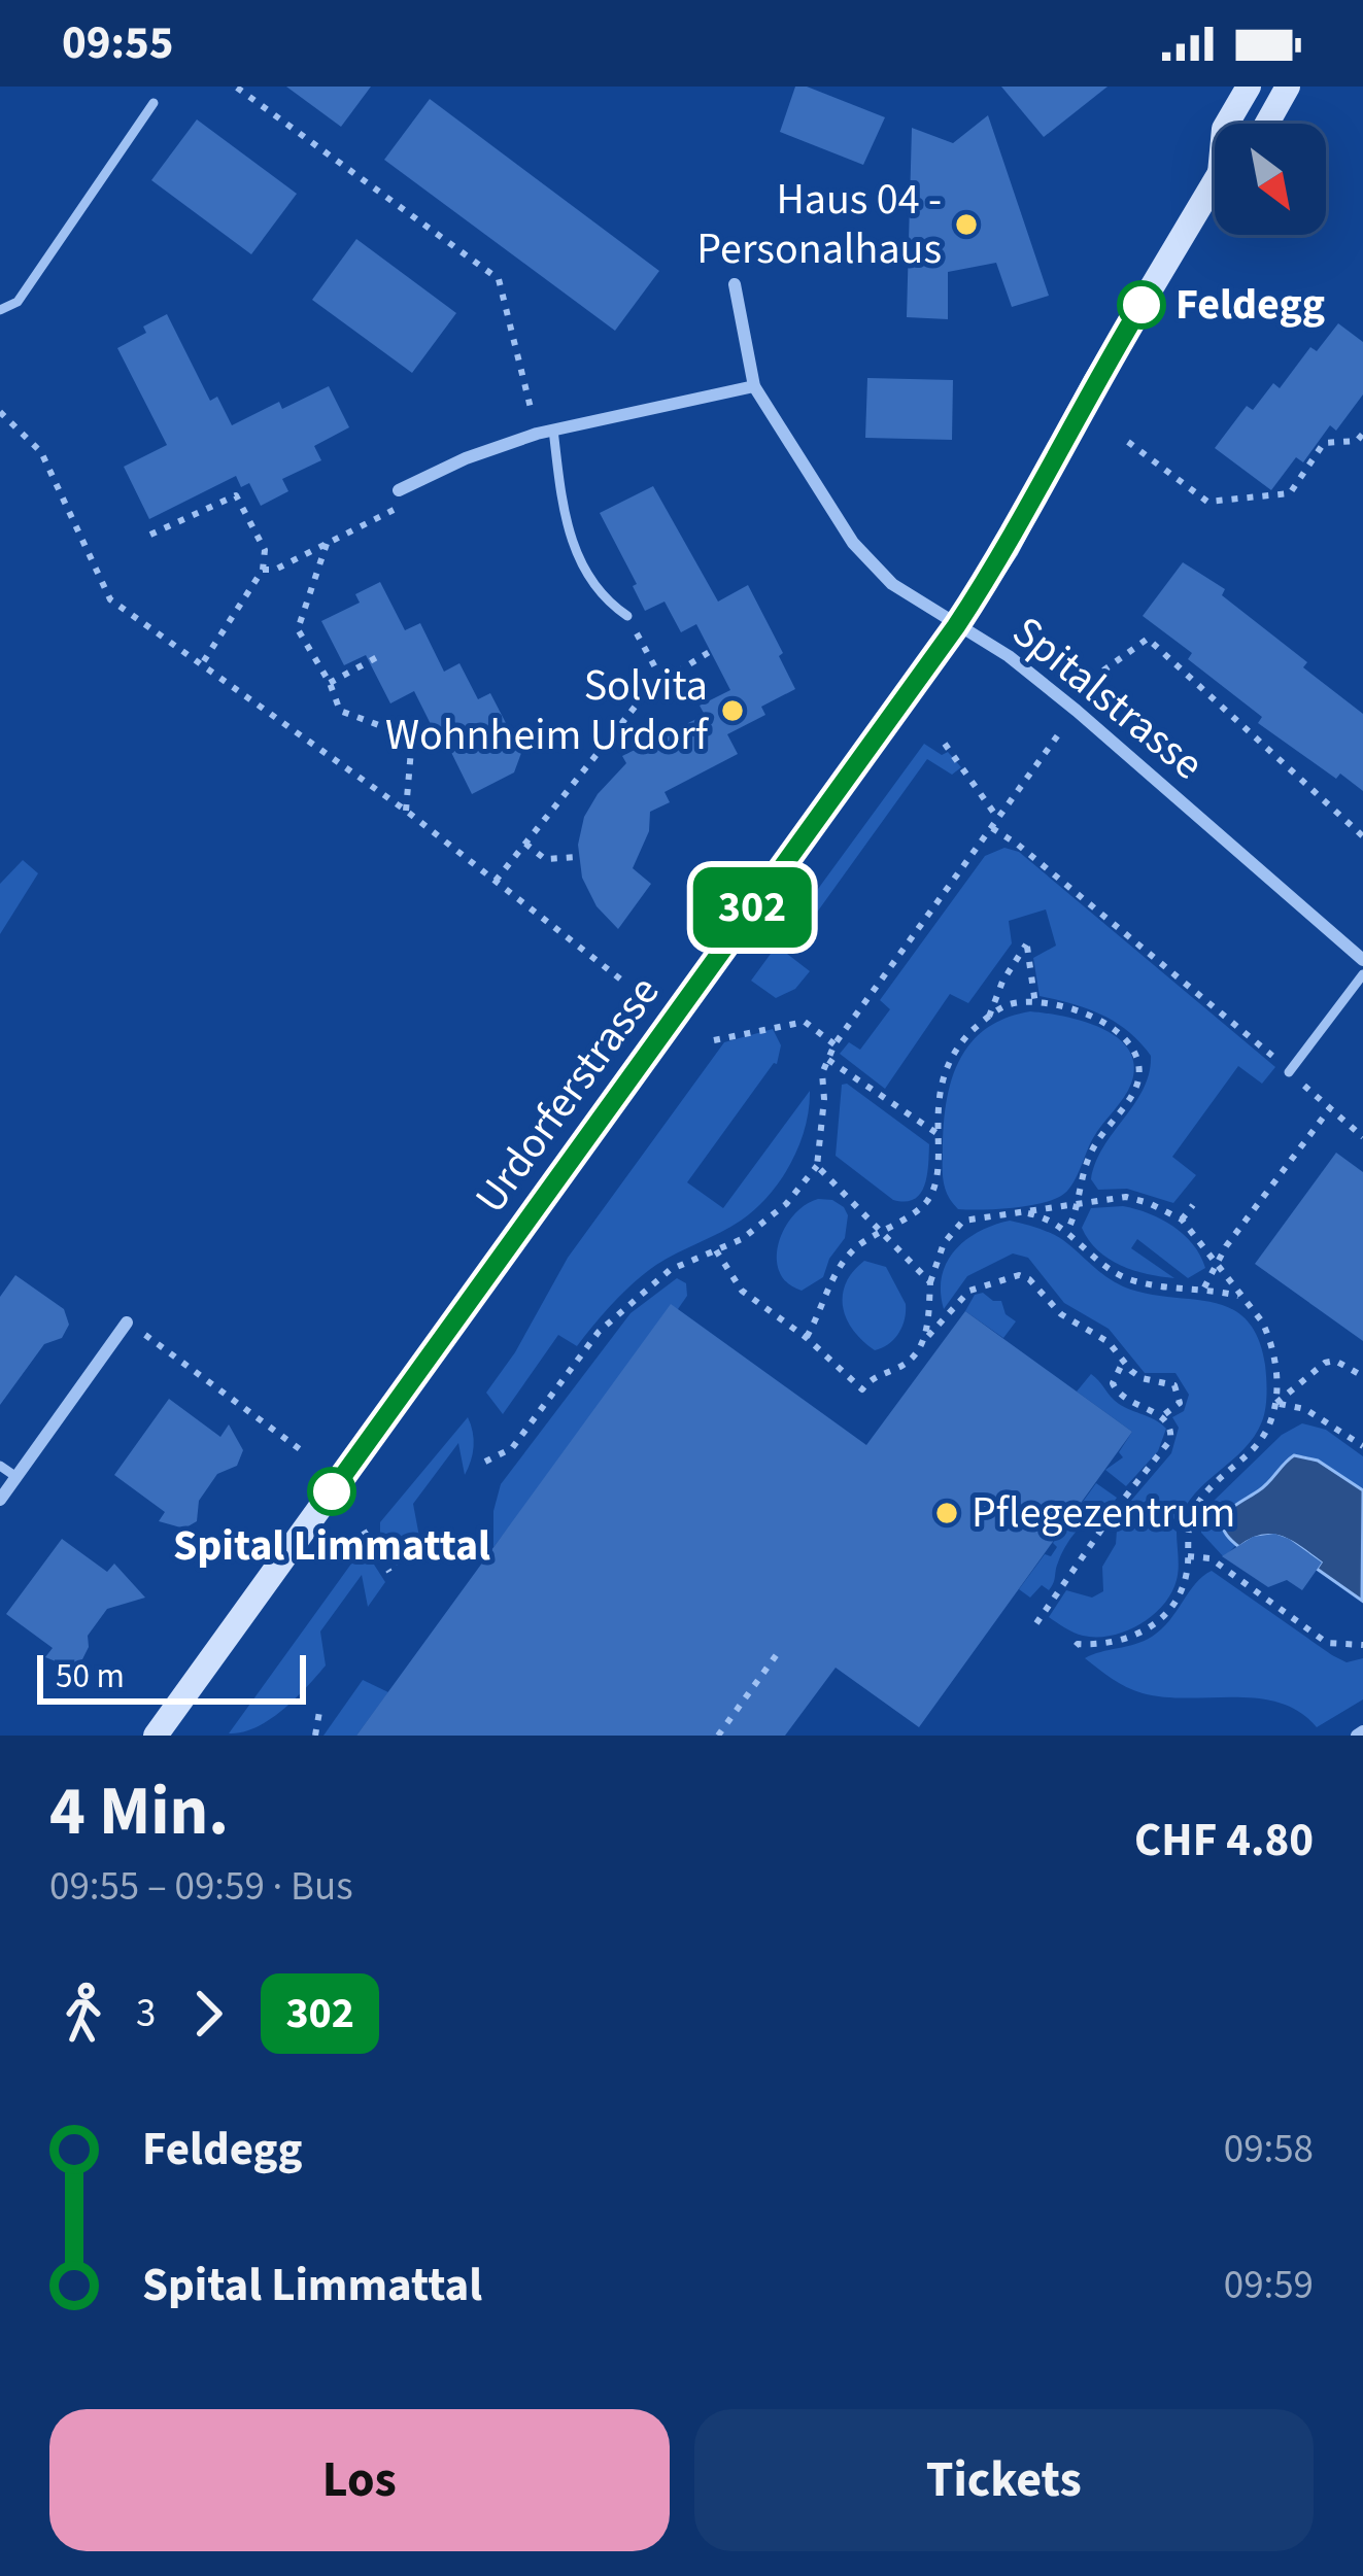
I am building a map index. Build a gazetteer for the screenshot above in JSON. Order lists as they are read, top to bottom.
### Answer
{
  "streets": {
    "main road": ["Urdorferstrasse"],
    "street": ["Spitalstrasse"]
  },
  "crossings": [
    ["Spitalstrasse", "Urdorferstrasse"]
  ],
  "places": [
    "Haus 04 - Personalhaus",
    "Feldegg",
    "Solvita Wohnheim Urdorf",
    "Spital Limmattal",
    "Pflegezentrum"
  ],
  "lines": ["bus line 302"],
  "scale_bar": "50 m",
  "north": "bottom right",
  "page": {
    "status": "09:55",
    "on_map": "302",
    "scale": "50 m",
    "heading": ["4 Min.", "09:55 – 09:59 · Bus", "CHF 4.80"],
    "legs": ["3", "302"],
    "list": [
      {
        "name": "Feldegg",
        "value": "09:58"
      },
      {
        "name": "Spital Limmattal",
        "value": "09:59"
      }
    ],
    "buttons": ["Los", "Tickets"]
  }
}
